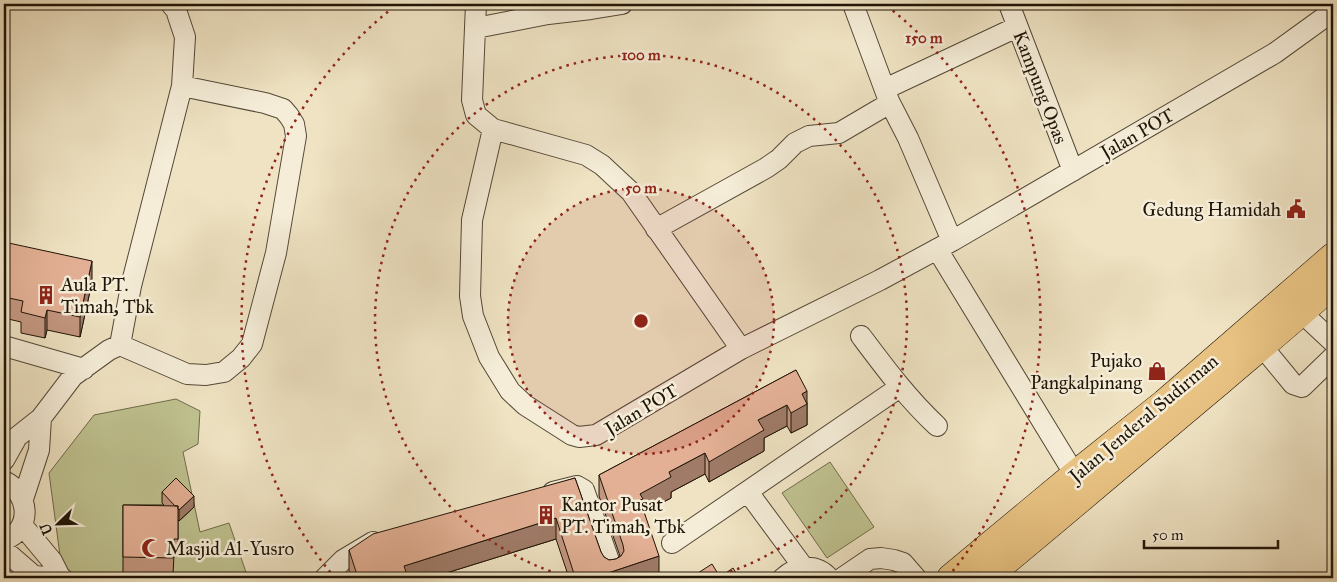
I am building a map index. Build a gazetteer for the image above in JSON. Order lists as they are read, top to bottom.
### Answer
{
  "streets": {
    "highway": ["Jalan Jenderal Sudirman"],
    "street": ["Kampung Opas", "Jalan POT"]
  },
  "crossings": [
    ["Kampung Opas", "Jalan POT"]
  ],
  "places": {
    "public building": ["Gedung Hamidah"],
    "building": ["Aula PT. Timah, Tbk", "Kantor Pusat PT. Timah, Tbk"],
    "shop": ["Pujako Pangkalpinang"],
    "mosque": ["Masjid Al-Yusro"]
  },
  "scale_bar": "50 m",
  "north": "bottom left",
  "rings": ["150 m", "100 m", "50 m"]
}
